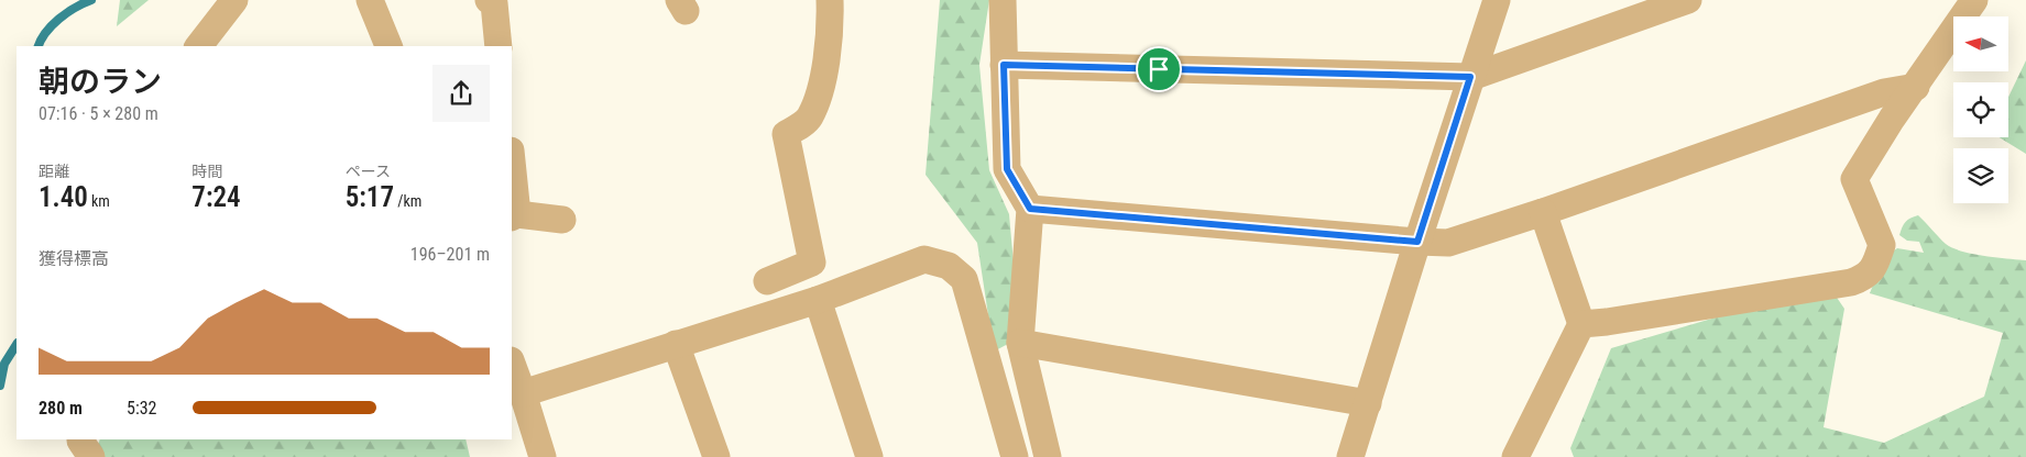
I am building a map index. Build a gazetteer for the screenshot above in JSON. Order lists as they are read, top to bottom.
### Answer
{
  "north": "left",
  "page": {
    "heading": ["朝のラン", "07:16 · 5 × 280 m"],
    "stats": [
      ["距離", "1.40 km"],
      ["時間", "7:24"],
      ["ペース", "5:17 /km"]
    ],
    "chart": ["獲得標高", "196–201 m"],
    "list": [
      {
        "name": "280 m",
        "note": "5:32"
      }
    ]
  }
}
